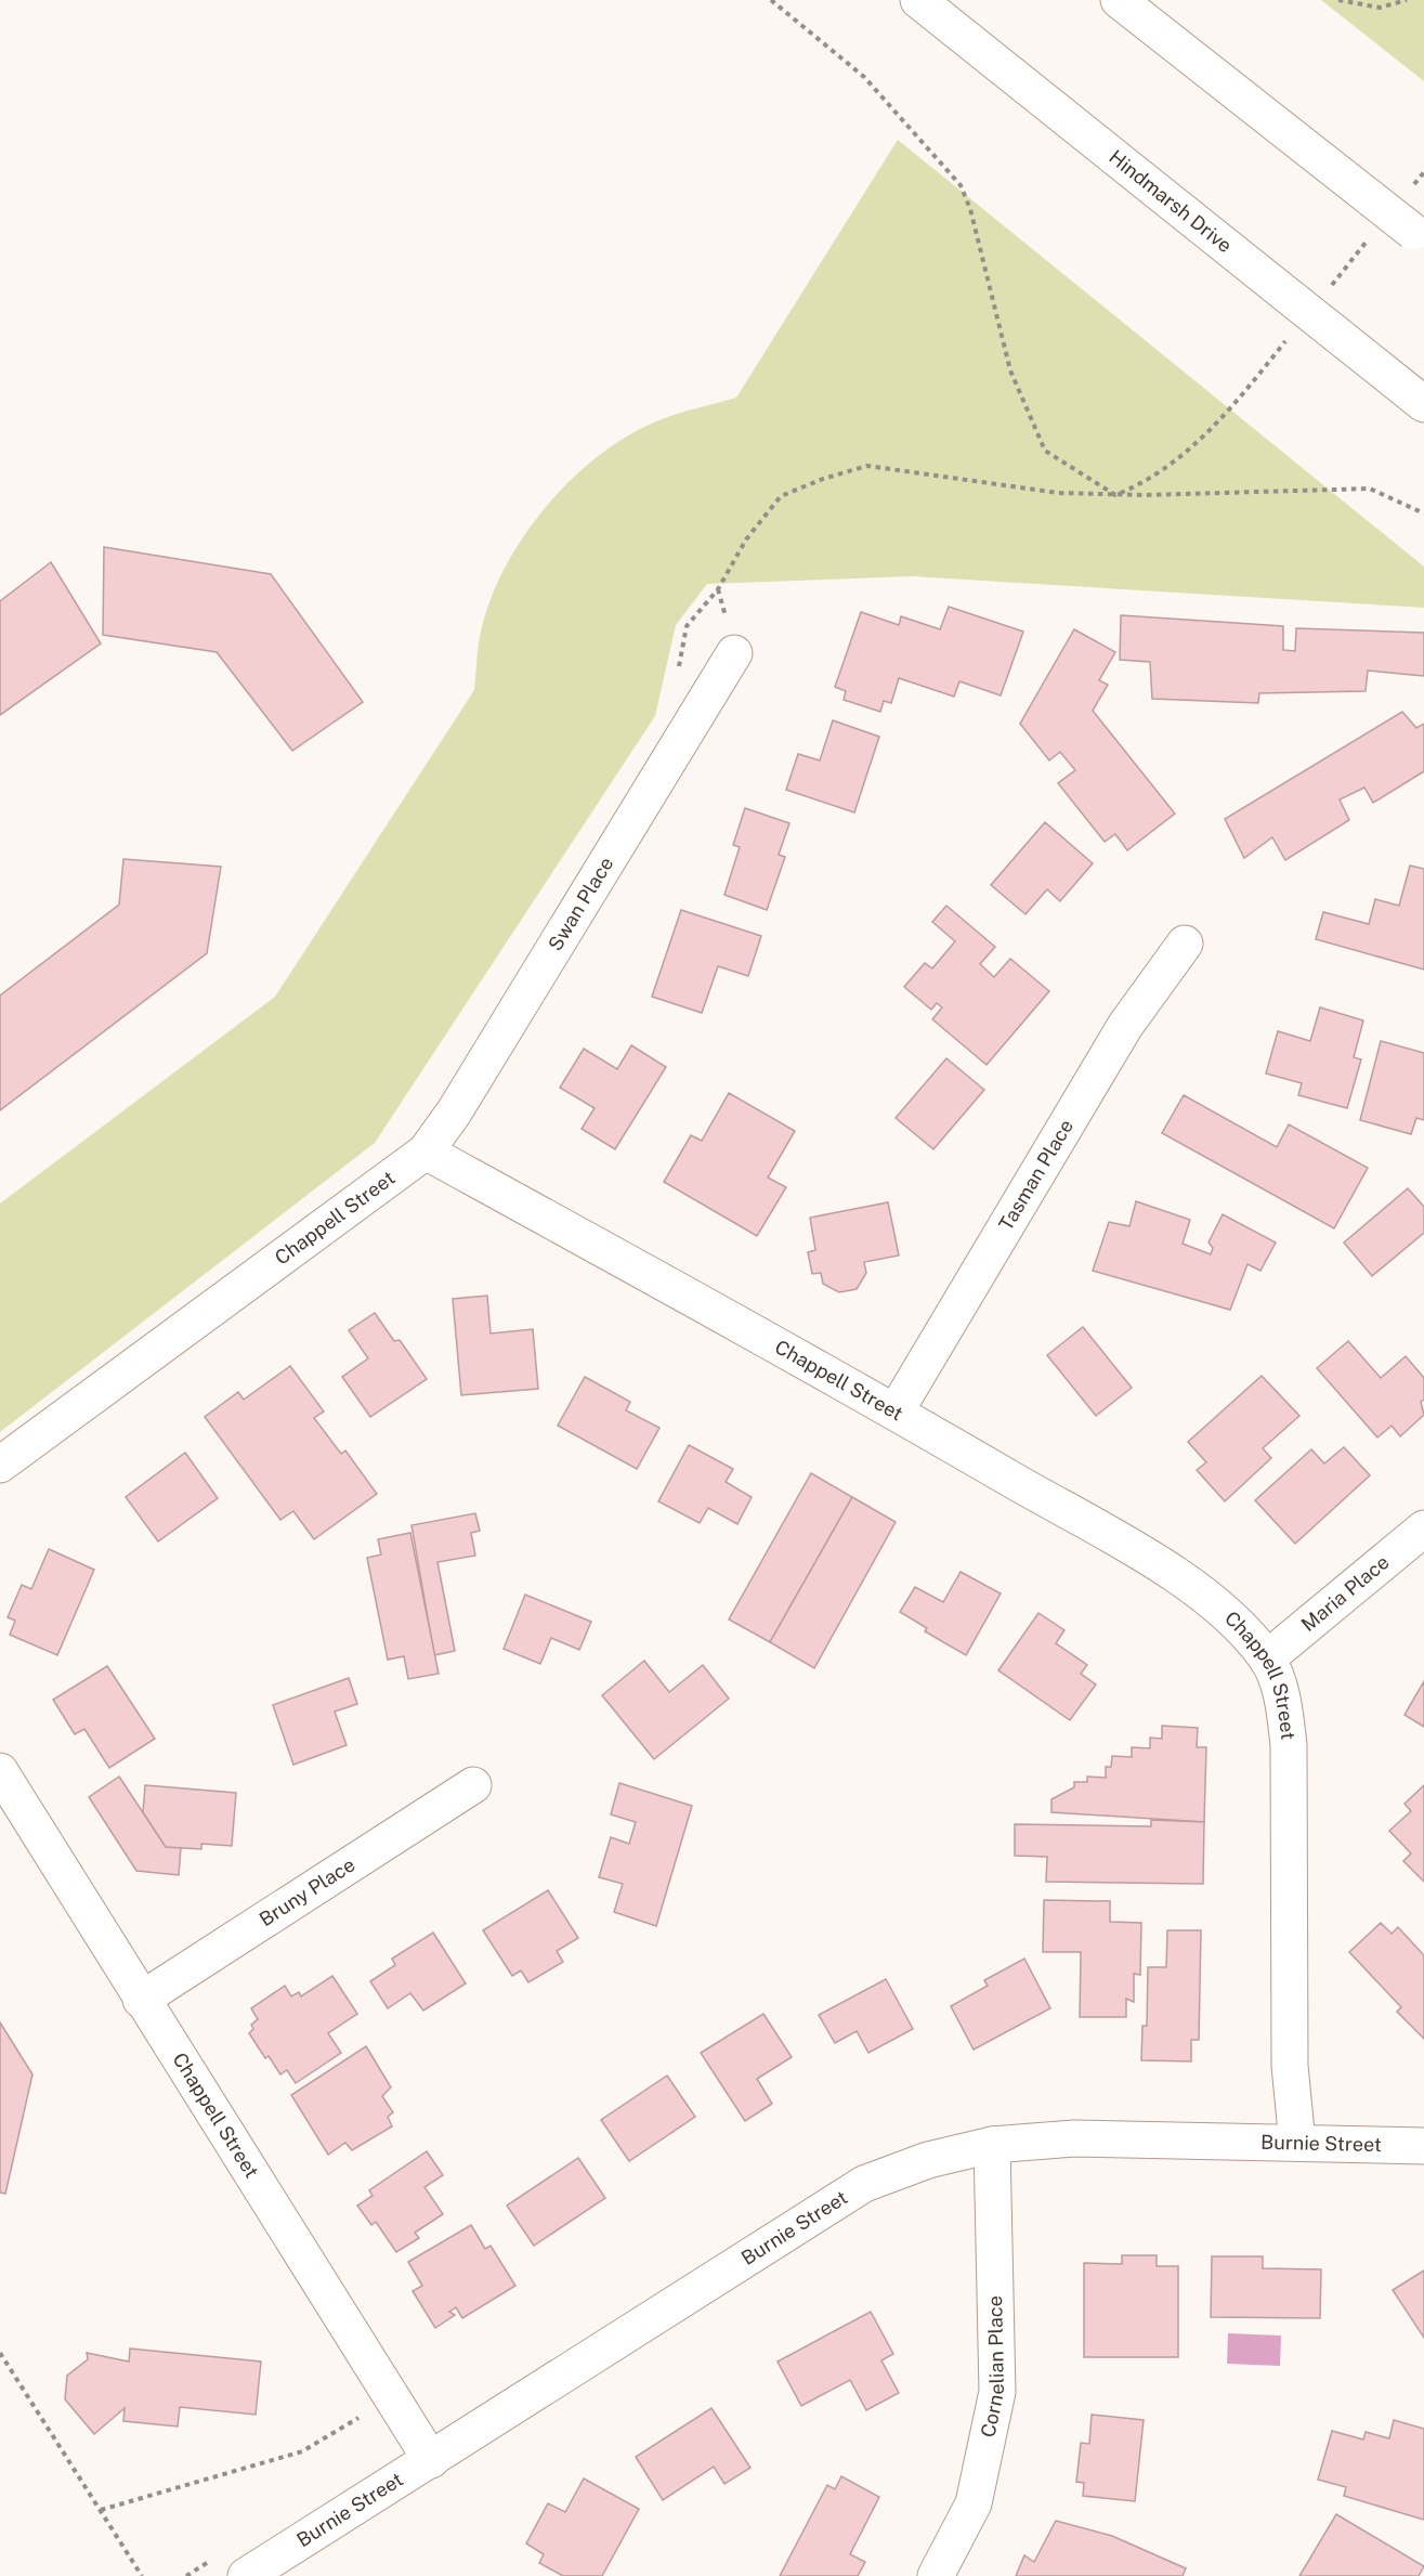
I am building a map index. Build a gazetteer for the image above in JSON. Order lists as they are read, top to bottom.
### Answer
{
  "streets": {
    "street": [
      "Hindmarsh Drive",
      "Swan Place",
      "Tasman Place",
      "Chappell Street",
      "Maria Place",
      "Bruny Place",
      "Burnie Street",
      "Cornelian Place"
    ]
  },
  "crossings": [
    ["Swan Place", "Chappell Street"],
    ["Tasman Place", "Chappell Street"],
    ["Chappell Street", "Maria Place"],
    ["Chappell Street", "Bruny Place"],
    ["Chappell Street", "Burnie Street"],
    ["Burnie Street", "Cornelian Place"]
  ]
}
